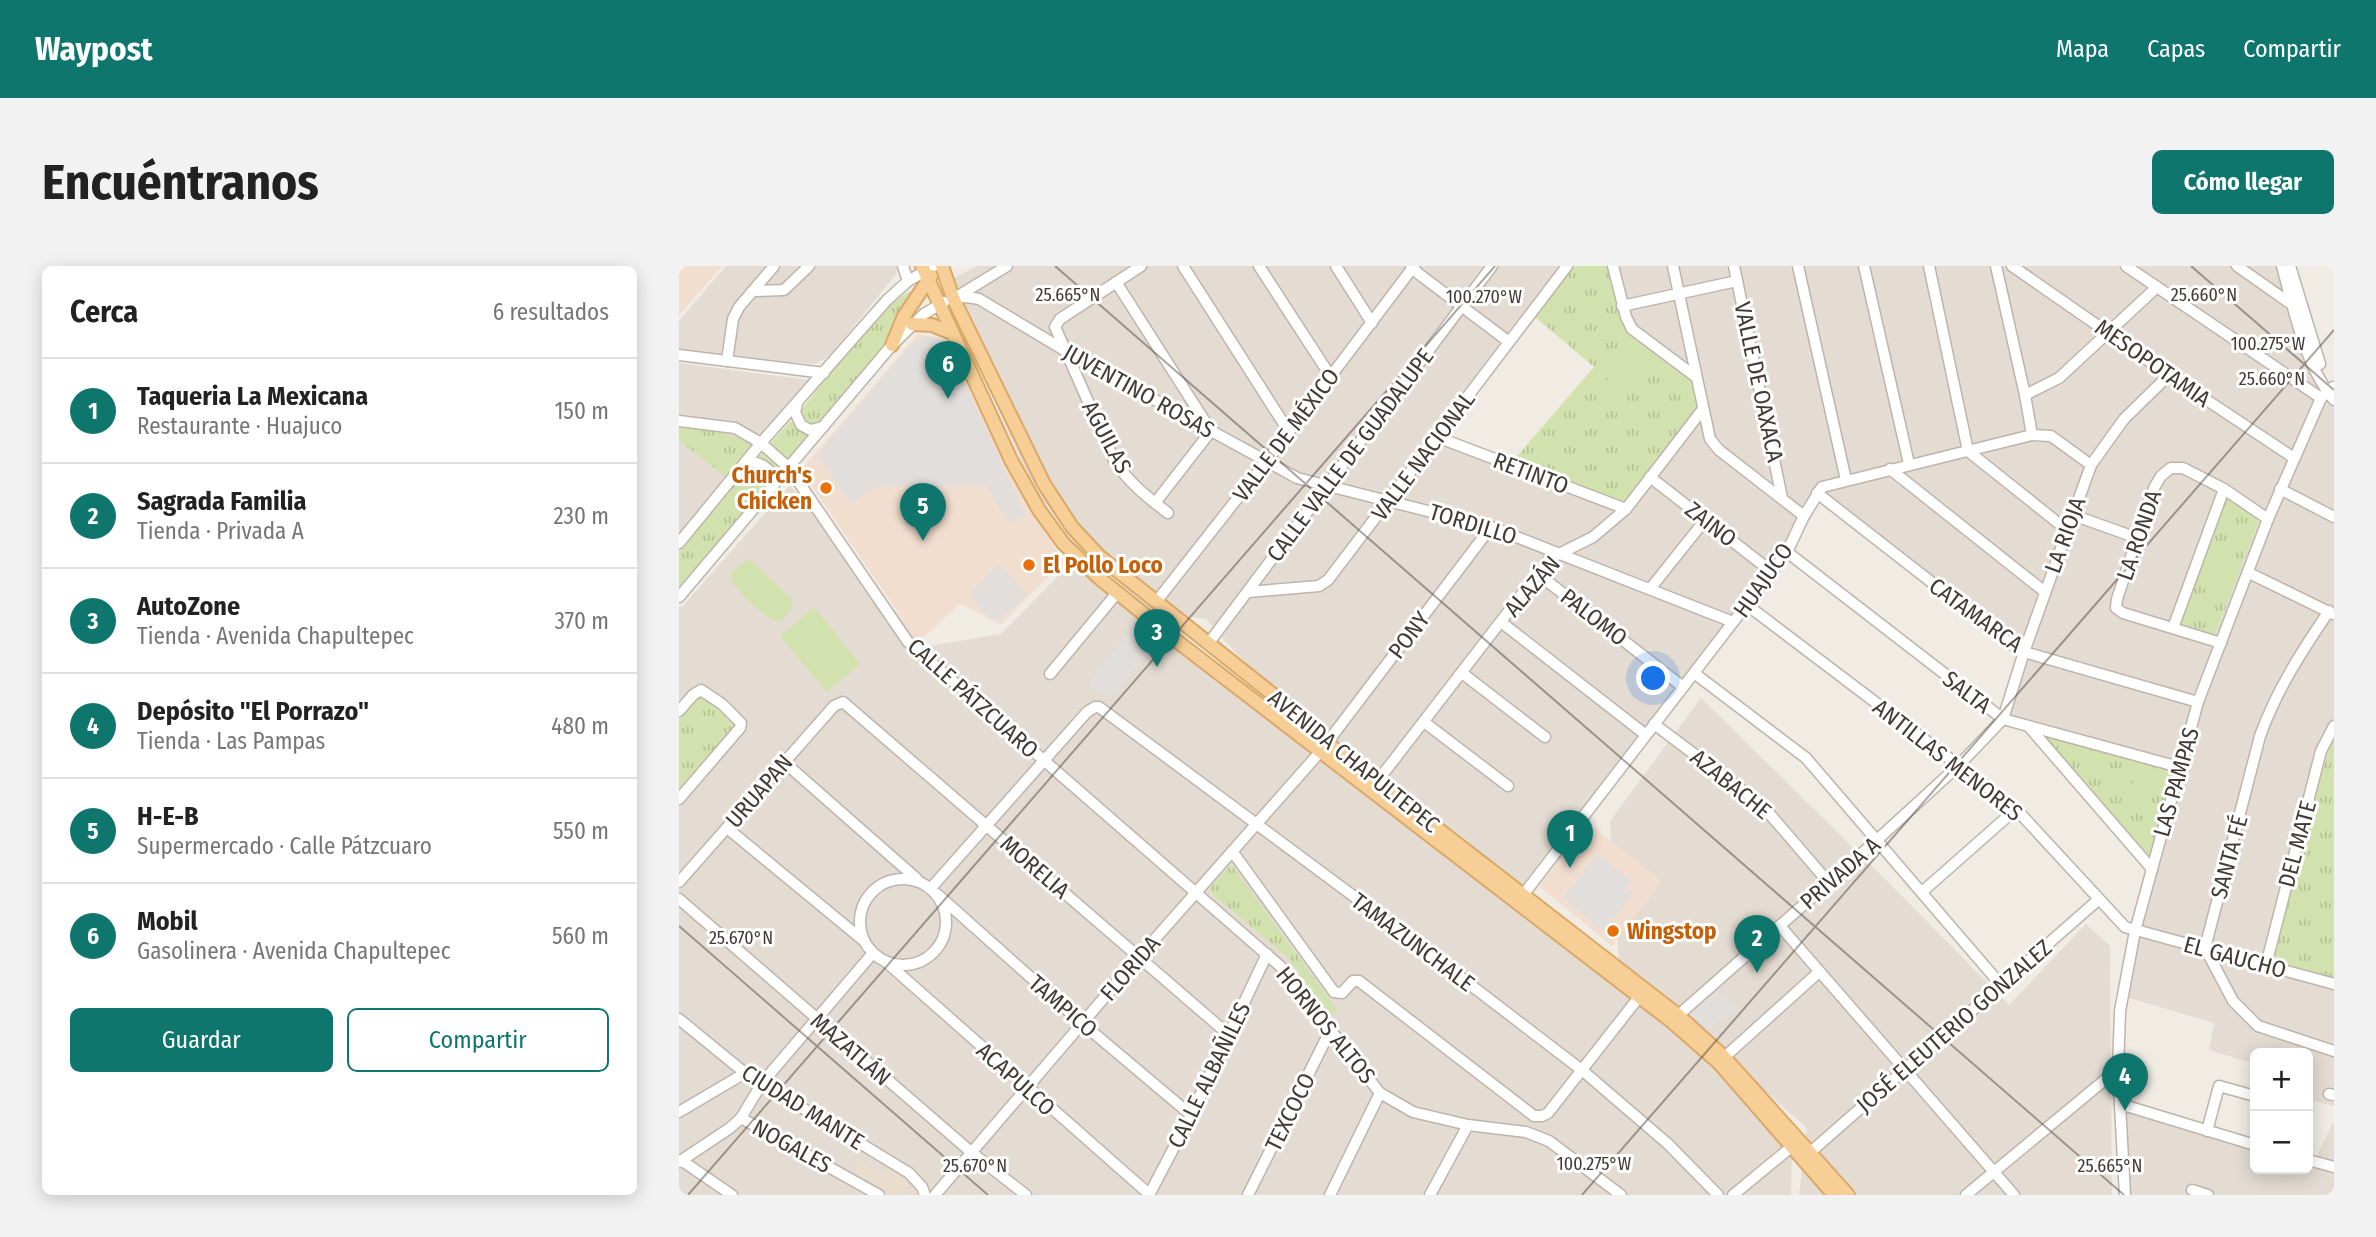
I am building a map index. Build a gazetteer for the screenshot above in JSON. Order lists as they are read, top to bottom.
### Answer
{
  "streets": {
    "main road": ["AVENIDA CHAPULTEPEC"],
    "street": [
      "MESOPOTAMIA",
      "VALLE DE OAXACA",
      "JUVENTINO ROSAS",
      "VALLE DE MÉXICO",
      "AGUILAS",
      "CALLE VALLE DE GUADALUPE",
      "VALLE NACIONAL",
      "RETINTO",
      "TORDILLO",
      "ZAINO",
      "LA RIOJA",
      "LA RONDA",
      "HUAJUCO",
      "ALAZÁN",
      "CATAMARCA",
      "PALOMO",
      "PONY",
      "SALTA",
      "CALLE PÁTZCUARO",
      "ANTILLAS MENORES",
      "LAS PAMPAS",
      "AZABACHE",
      "URUAPAN",
      "DEL MATE",
      "SANTA FÉ",
      "MORELIA",
      "PRIVADA A",
      "TAMAZUNCHALE",
      "EL GAUCHO",
      "FLORIDA",
      "TAMPICO",
      "HORNOS ALTOS",
      "JOSÉ ELEUTERIO GONZALEZ",
      "MAZATLÁN",
      "CALLE ALBAÑILES",
      "ACAPULCO",
      "CIUDAD MANTE",
      "TEXCOCO",
      "NOGALES"
    ]
  },
  "crossings": [
    ["MESOPOTAMIA", "LA RIOJA"],
    ["MESOPOTAMIA", "LAS PAMPAS"],
    ["JUVENTINO ROSAS", "VALLE DE MÉXICO"],
    ["JUVENTINO ROSAS", "AGUILAS"],
    ["JUVENTINO ROSAS", "CALLE VALLE DE GUADALUPE"],
    ["JUVENTINO ROSAS", "TORDILLO"],
    ["JUVENTINO ROSAS", "AVENIDA CHAPULTEPEC"],
    ["VALLE DE MÉXICO", "AVENIDA CHAPULTEPEC"],
    ["CALLE VALLE DE GUADALUPE", "VALLE NACIONAL"],
    ["CALLE VALLE DE GUADALUPE", "TORDILLO"],
    ["CALLE VALLE DE GUADALUPE", "AVENIDA CHAPULTEPEC"],
    ["VALLE NACIONAL", "RETINTO"],
    ["VALLE NACIONAL", "TORDILLO"],
    ["RETINTO", "ALAZÁN"],
    ["TORDILLO", "HUAJUCO"],
    ["TORDILLO", "ALAZÁN"],
    ["TORDILLO", "PONY"],
    ["ZAINO", "HUAJUCO"],
    ["ZAINO", "ALAZÁN"],
    ["LA RIOJA", "CATAMARCA"],
    ["LA RIOJA", "SALTA"],
    ["LA RIOJA", "PRIVADA A"],
    ["LA RONDA", "LAS PAMPAS"],
    ["HUAJUCO", "CATAMARCA"],
    ["HUAJUCO", "PALOMO"],
    ["HUAJUCO", "SALTA"],
    ["HUAJUCO", "ANTILLAS MENORES"],
    ["HUAJUCO", "AVENIDA CHAPULTEPEC"],
    ["HUAJUCO", "AZABACHE"],
    ["ALAZÁN", "PALOMO"],
    ["ALAZÁN", "AVENIDA CHAPULTEPEC"],
    ["CATAMARCA", "LAS PAMPAS"],
    ["PONY", "AVENIDA CHAPULTEPEC"],
    ["PONY", "FLORIDA"],
    ["SALTA", "LAS PAMPAS"],
    ["SALTA", "PRIVADA A"],
    ["CALLE PÁTZCUARO", "TAMAZUNCHALE"],
    ["CALLE PÁTZCUARO", "FLORIDA"],
    ["CALLE PÁTZCUARO", "HORNOS ALTOS"],
    ["ANTILLAS MENORES", "LAS PAMPAS"],
    ["ANTILLAS MENORES", "PRIVADA A"],
    ["ANTILLAS MENORES", "EL GAUCHO"],
    ["ANTILLAS MENORES", "JOSÉ ELEUTERIO GONZALEZ"],
    ["AVENIDA CHAPULTEPEC", "PRIVADA A"],
    ["AVENIDA CHAPULTEPEC", "FLORIDA"],
    ["AVENIDA CHAPULTEPEC", "JOSÉ ELEUTERIO GONZALEZ"],
    ["LAS PAMPAS", "EL GAUCHO"],
    ["AZABACHE", "PRIVADA A"],
    ["URUAPAN", "MORELIA"],
    ["DEL MATE", "EL GAUCHO"],
    ["SANTA FÉ", "EL GAUCHO"],
    ["MORELIA", "FLORIDA"],
    ["MORELIA", "CALLE ALBAÑILES"],
    ["TAMAZUNCHALE", "FLORIDA"],
    ["TAMAZUNCHALE", "HORNOS ALTOS"],
    ["FLORIDA", "TAMPICO"],
    ["FLORIDA", "HORNOS ALTOS"],
    ["FLORIDA", "MAZATLÁN"],
    ["FLORIDA", "ACAPULCO"],
    ["TAMPICO", "CALLE ALBAÑILES"],
    ["TAMPICO", "ACAPULCO"],
    ["TAMPICO", "NOGALES"],
    ["HORNOS ALTOS", "CALLE ALBAÑILES"],
    ["HORNOS ALTOS", "TEXCOCO"],
    ["MAZATLÁN", "NOGALES"],
    ["CALLE ALBAÑILES", "ACAPULCO"],
    ["ACAPULCO", "NOGALES"],
    ["CIUDAD MANTE", "NOGALES"]
  ],
  "places": ["Church's Chicken", "El Pollo Loco", "Wingstop"],
  "page": {
    "header": "Waypost",
    "nav": ["Mapa", "Capas", "Compartir"],
    "buttons": [
      "Cómo llegar",
      ["Guardar", "Compartir"]
    ],
    "title": "Encuéntranos",
    "heading": ["Cerca", "6 resultados"],
    "pins": [
      "6",
      "5",
      "3",
      "1",
      "2",
      "4"
    ],
    "list": [
      {
        "mark": "1",
        "name": "Taqueria La Mexicana",
        "note": "Restaurante · Huajuco",
        "value": "150 m"
      },
      {
        "mark": "2",
        "name": "Sagrada Familia",
        "note": "Tienda · Privada A",
        "value": "230 m"
      },
      {
        "mark": "3",
        "name": "AutoZone",
        "note": "Tienda · Avenida Chapultepec",
        "value": "370 m"
      },
      {
        "mark": "4",
        "name": "Depósito \"El Porrazo\"",
        "note": "Tienda · Las Pampas",
        "value": "480 m"
      },
      {
        "mark": "5",
        "name": "H-E-B",
        "note": "Supermercado · Calle Pátzcuaro",
        "value": "550 m"
      },
      {
        "mark": "6",
        "name": "Mobil",
        "note": "Gasolinera · Avenida Chapultepec",
        "value": "560 m"
      }
    ],
    "map_buttons": ["+", "−"]
  },
  "coordinates": [
    "25.665°N",
    "25.660°N",
    "100.270°W",
    "100.275°W",
    "25.670°N"
  ]
}
